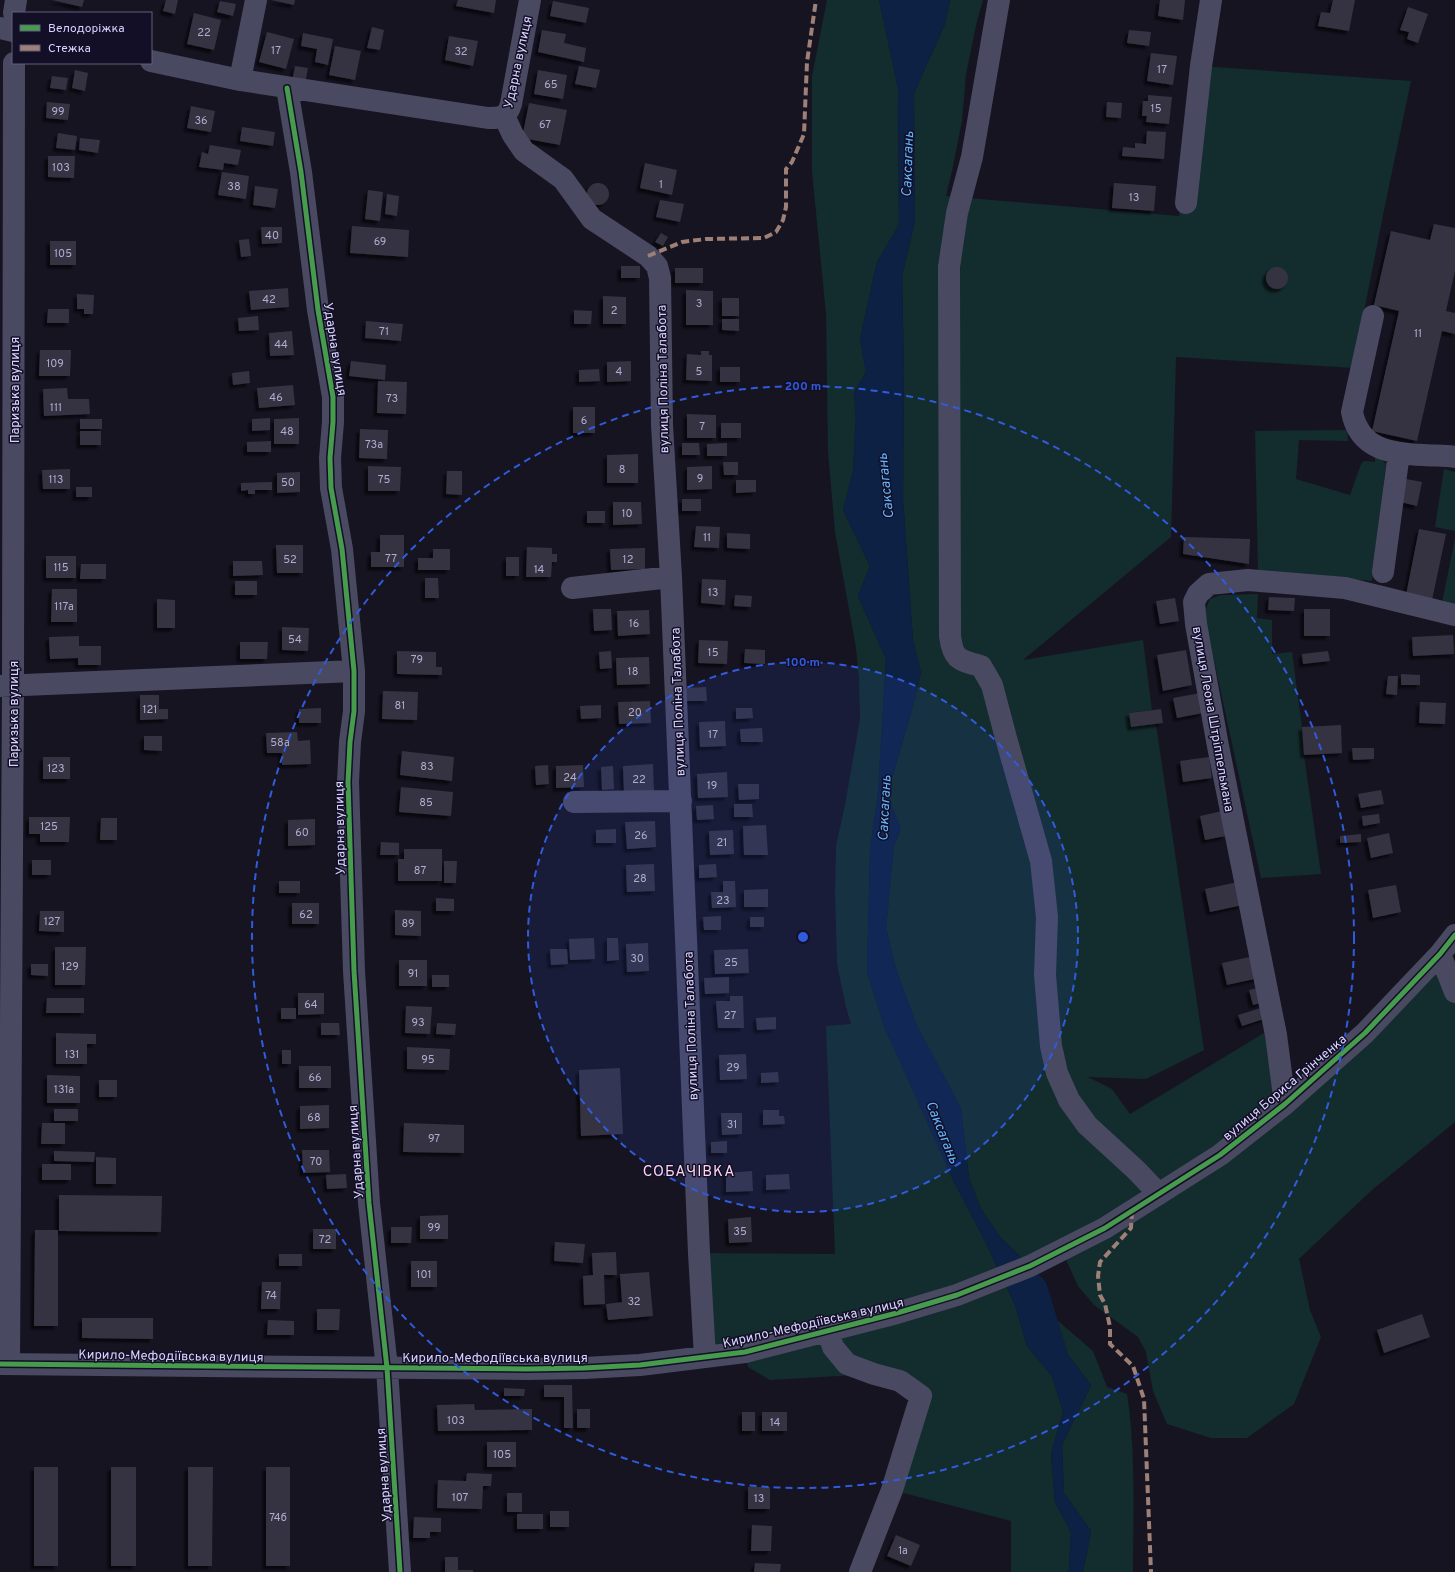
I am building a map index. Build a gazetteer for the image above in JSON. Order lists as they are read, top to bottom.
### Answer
{
  "streets": {
    "street": [
      "Ударна вулиця",
      "вулиця Поліна Талабота",
      "Паризька вулиця",
      "вулиця Леона Штріппельмана",
      "вулиця Бориса Грінченка",
      "Кирило-Мефодіївська вулиця"
    ]
  },
  "crossings": [
    ["Ударна вулиця", "вулиця Поліна Талабота"],
    ["Ударна вулиця", "Кирило-Мефодіївська вулиця"],
    ["вулиця Поліна Талабота", "Кирило-Мефодіївська вулиця"],
    ["Паризька вулиця", "Кирило-Мефодіївська вулиця"],
    ["вулиця Леона Штріппельмана", "вулиця Бориса Грінченка"],
    ["вулиця Бориса Грінченка", "Кирило-Мефодіївська вулиця"]
  ],
  "districts": ["СОБАЧІВКА"],
  "water": ["Саксагань"],
  "house_numbers": [
    "22",
    "17",
    "32",
    "17",
    "65",
    "15",
    "99",
    "36",
    "67",
    "103",
    "1",
    "38",
    "13",
    "40",
    "69",
    "105",
    "42",
    "3",
    "2",
    "71",
    "11",
    "44",
    "109",
    "4",
    "5",
    "46",
    "73",
    "111",
    "6",
    "7",
    "48",
    "73а",
    "8",
    "9",
    "113",
    "75",
    "50",
    "10",
    "11",
    "77",
    "52",
    "12",
    "115",
    "14",
    "13",
    "117а",
    "16",
    "54",
    "15",
    "79",
    "18",
    "81",
    "121",
    "20",
    "17",
    "58а",
    "83",
    "123",
    "24",
    "22",
    "19",
    "85",
    "125",
    "60",
    "26",
    "21",
    "87",
    "28",
    "23",
    "62",
    "127",
    "89",
    "30",
    "25",
    "129",
    "91",
    "64",
    "27",
    "93",
    "131",
    "95",
    "29",
    "66",
    "131а",
    "68",
    "31",
    "97",
    "70",
    "99",
    "35",
    "72",
    "101",
    "74",
    "32",
    "103",
    "14",
    "105",
    "107",
    "13",
    "74б",
    "1а"
  ],
  "legend": ["Велодоріжка", "Стежка"],
  "rings": ["200 m", "100 m"]
}
